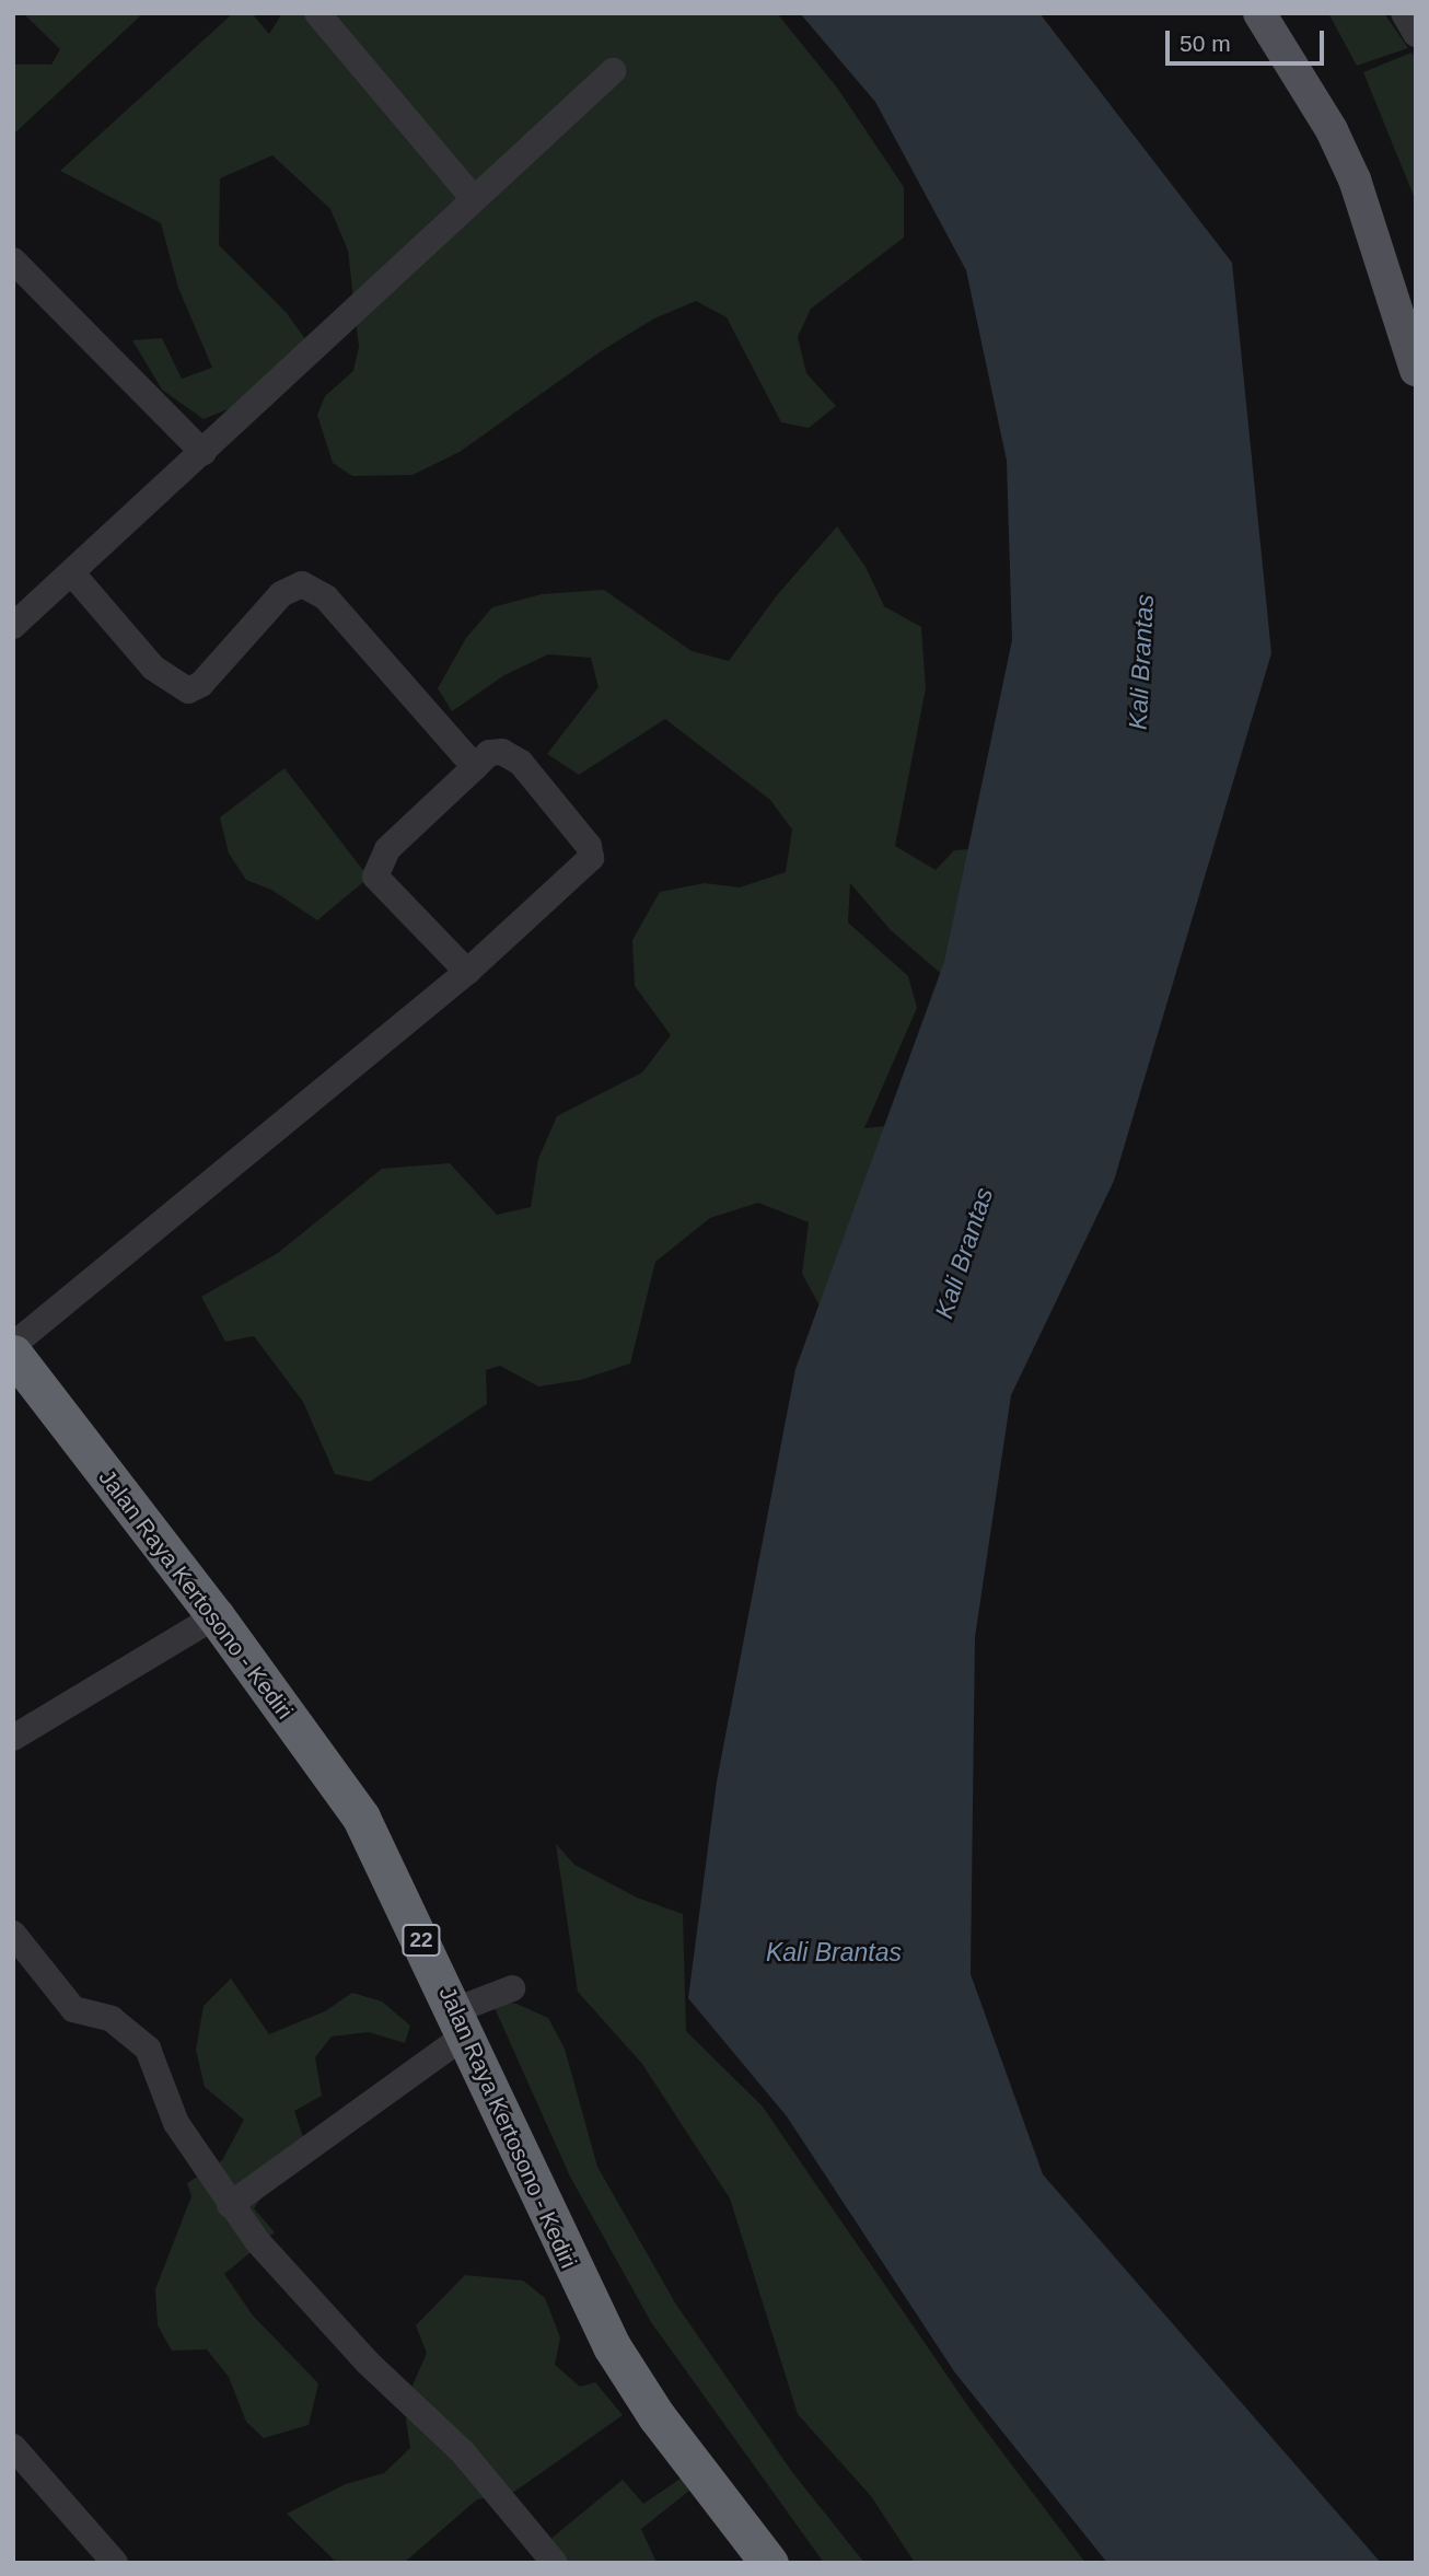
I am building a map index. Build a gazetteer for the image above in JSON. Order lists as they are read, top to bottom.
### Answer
{
  "streets": {
    "highway": ["Jalan Raya Kertosono - Kediri", "22"]
  },
  "water": ["Kali Brantas"],
  "scale_bar": "50 m"
}
